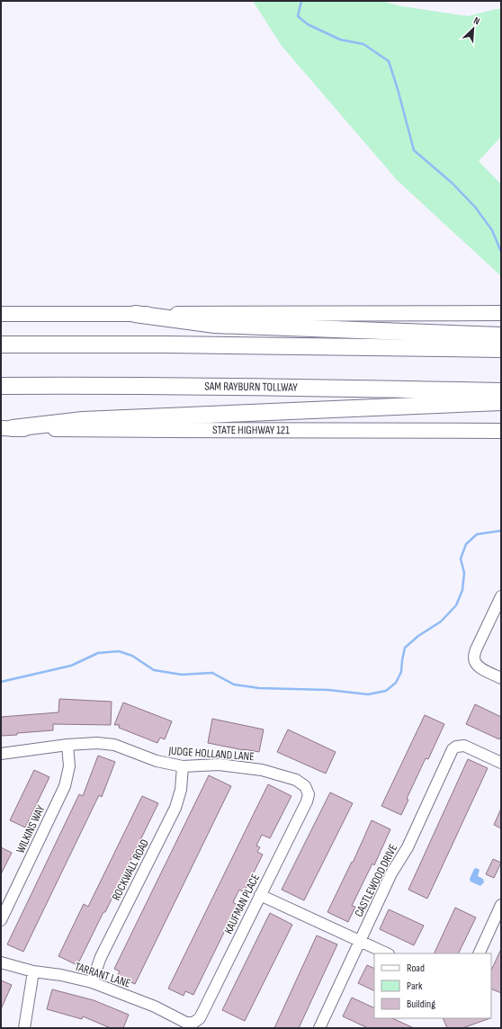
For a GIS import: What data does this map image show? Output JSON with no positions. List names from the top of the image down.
{
  "streets": {
    "highway": ["SAM RAYBURN TOLLWAY"],
    "main road": ["STATE HIGHWAY 121"],
    "street": [
      "JUDGE HOLLAND LANE",
      "WILKINS WAY",
      "ROCKWALL ROAD",
      "CASTLEWOOD DRIVE",
      "KAUFMAN PLACE",
      "TARRANT LANE"
    ]
  },
  "crossings": [
    ["JUDGE HOLLAND LANE", "WILKINS WAY"],
    ["JUDGE HOLLAND LANE", "ROCKWALL ROAD"],
    ["JUDGE HOLLAND LANE", "KAUFMAN PLACE"],
    ["ROCKWALL ROAD", "TARRANT LANE"],
    ["KAUFMAN PLACE", "TARRANT LANE"]
  ],
  "legend": ["Road", "Park", "Building"],
  "north": "top right"
}
